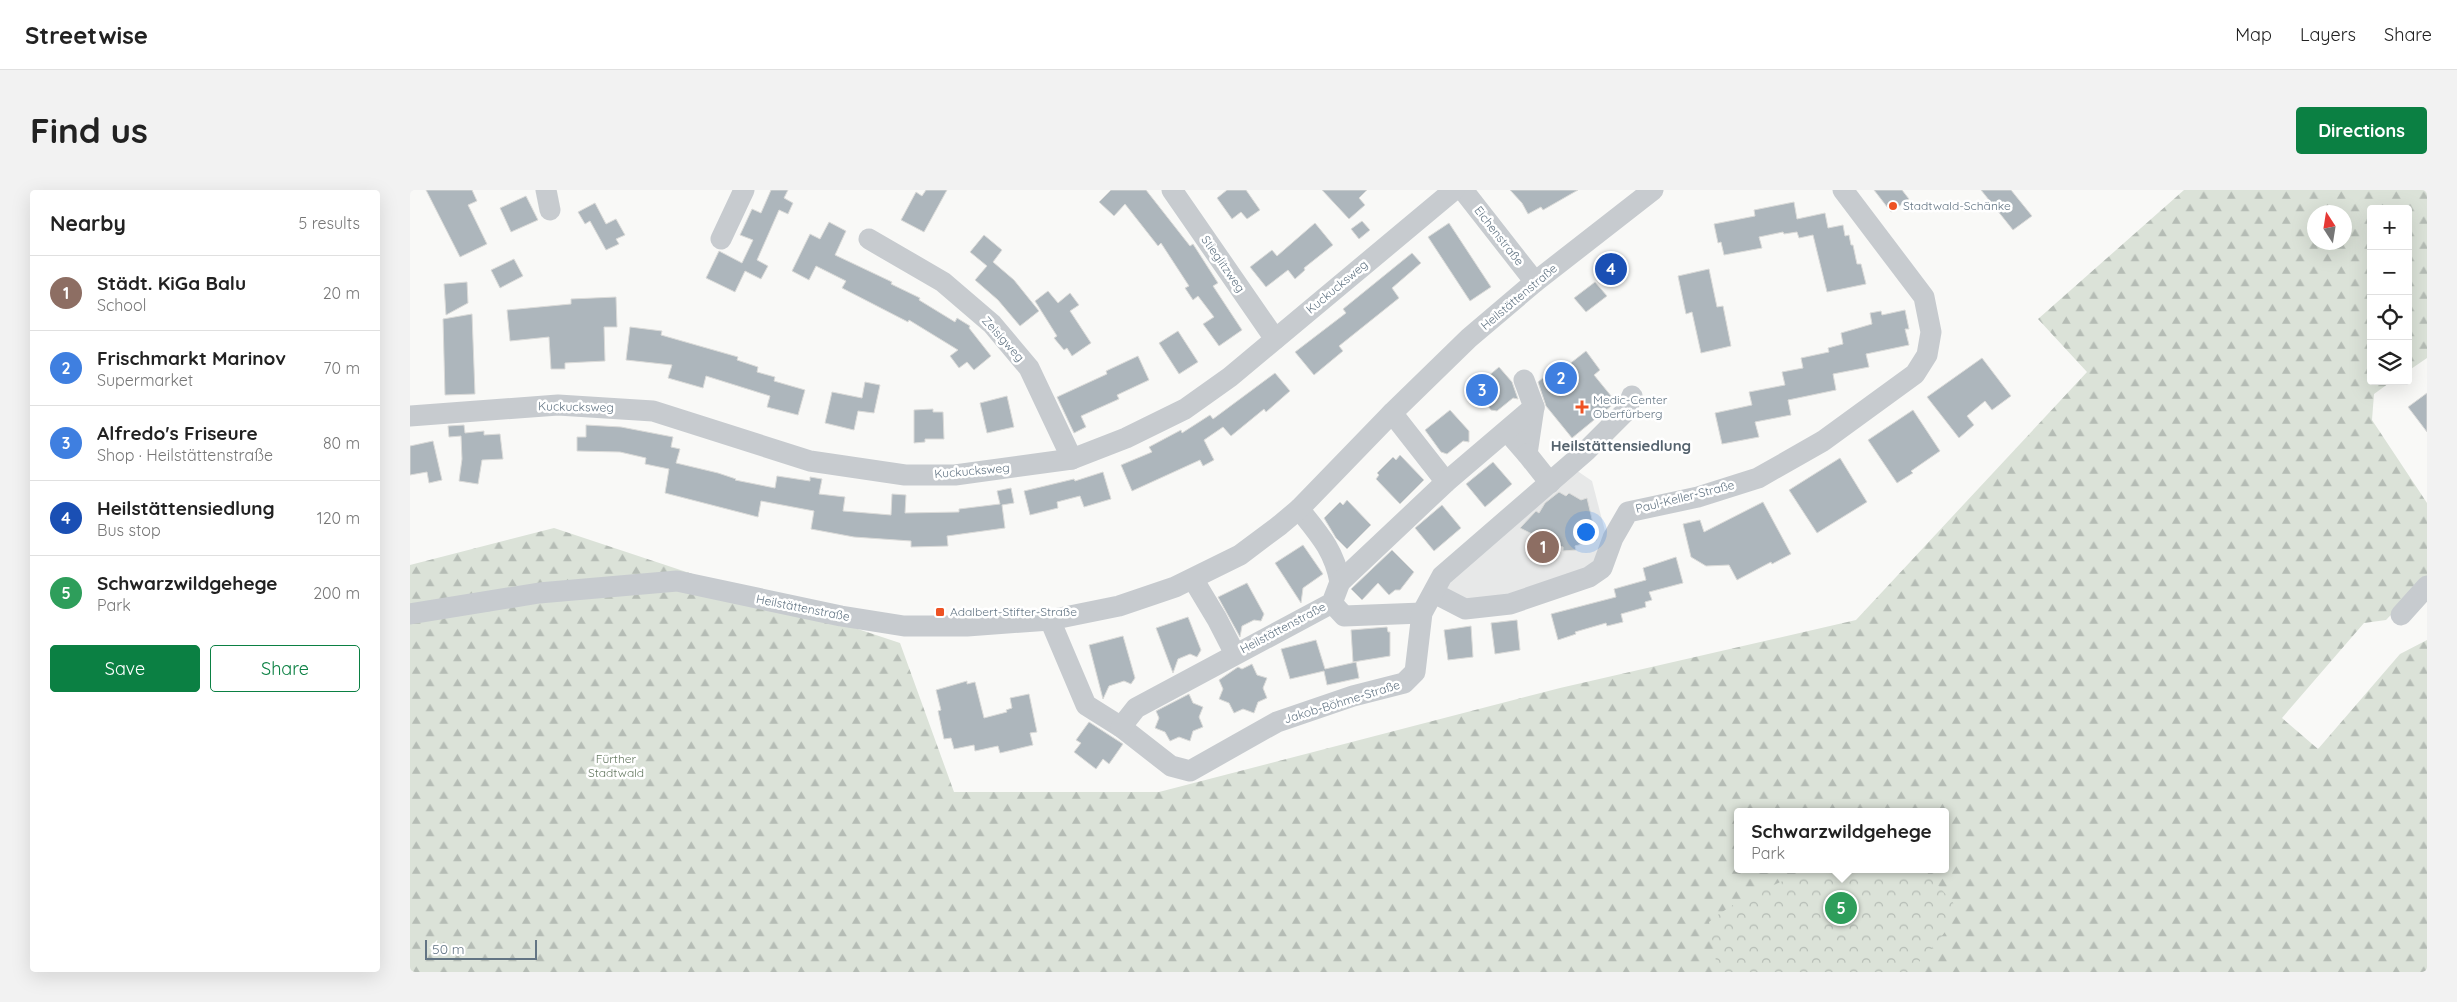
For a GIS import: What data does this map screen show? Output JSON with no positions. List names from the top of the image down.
{
  "streets": {
    "street": [
      "Eichenstraße",
      "Stieglitzweg",
      "Kuckucksweg",
      "Heilstättenstraße",
      "Zeisigweg",
      "Paul-Keller-Straße",
      "Jakob-Böhme-Straße"
    ]
  },
  "crossings": [
    ["Eichenstraße", "Heilstättenstraße"],
    ["Stieglitzweg", "Kuckucksweg"],
    ["Kuckucksweg", "Zeisigweg"],
    ["Heilstättenstraße", "Jakob-Böhme-Straße"],
    ["Paul-Keller-Straße", "Jakob-Böhme-Straße"]
  ],
  "districts": ["Heilstättensiedlung"],
  "parks": ["Fürther Stadtwald"],
  "places": {
    "other": ["Stadtwald-Schänke"],
    "health": ["Medic-Center Oberfürberg"],
    "transit": ["Adalbert-Stifter-Straße"]
  },
  "scale_bar": "50 m",
  "north": "top",
  "page": {
    "header": "Streetwise",
    "nav": ["Map", "Layers", "Share"],
    "buttons": [
      "Directions",
      ["Save", "Share"]
    ],
    "title": "Find us",
    "heading": ["Nearby", "5 results"],
    "map_buttons": ["+", "−"],
    "pins": [
      "4",
      "2",
      "3",
      "1",
      "5"
    ],
    "list": [
      {
        "mark": "1",
        "name": "Städt. KiGa Balu",
        "note": "School",
        "value": "20 m"
      },
      {
        "mark": "2",
        "name": "Frischmarkt Marinov",
        "note": "Supermarket",
        "value": "70 m"
      },
      {
        "mark": "3",
        "name": "Alfredo's Friseure",
        "note": "Shop · Heilstättenstraße",
        "value": "80 m"
      },
      {
        "mark": "4",
        "name": "Heilstättensiedlung",
        "note": "Bus stop",
        "value": "120 m"
      },
      {
        "mark": "5",
        "name": "Schwarzwildgehege",
        "note": "Park",
        "value": "200 m"
      }
    ],
    "popup": ["Schwarzwildgehege", "Park"],
    "scale": "50 m"
  }
}
